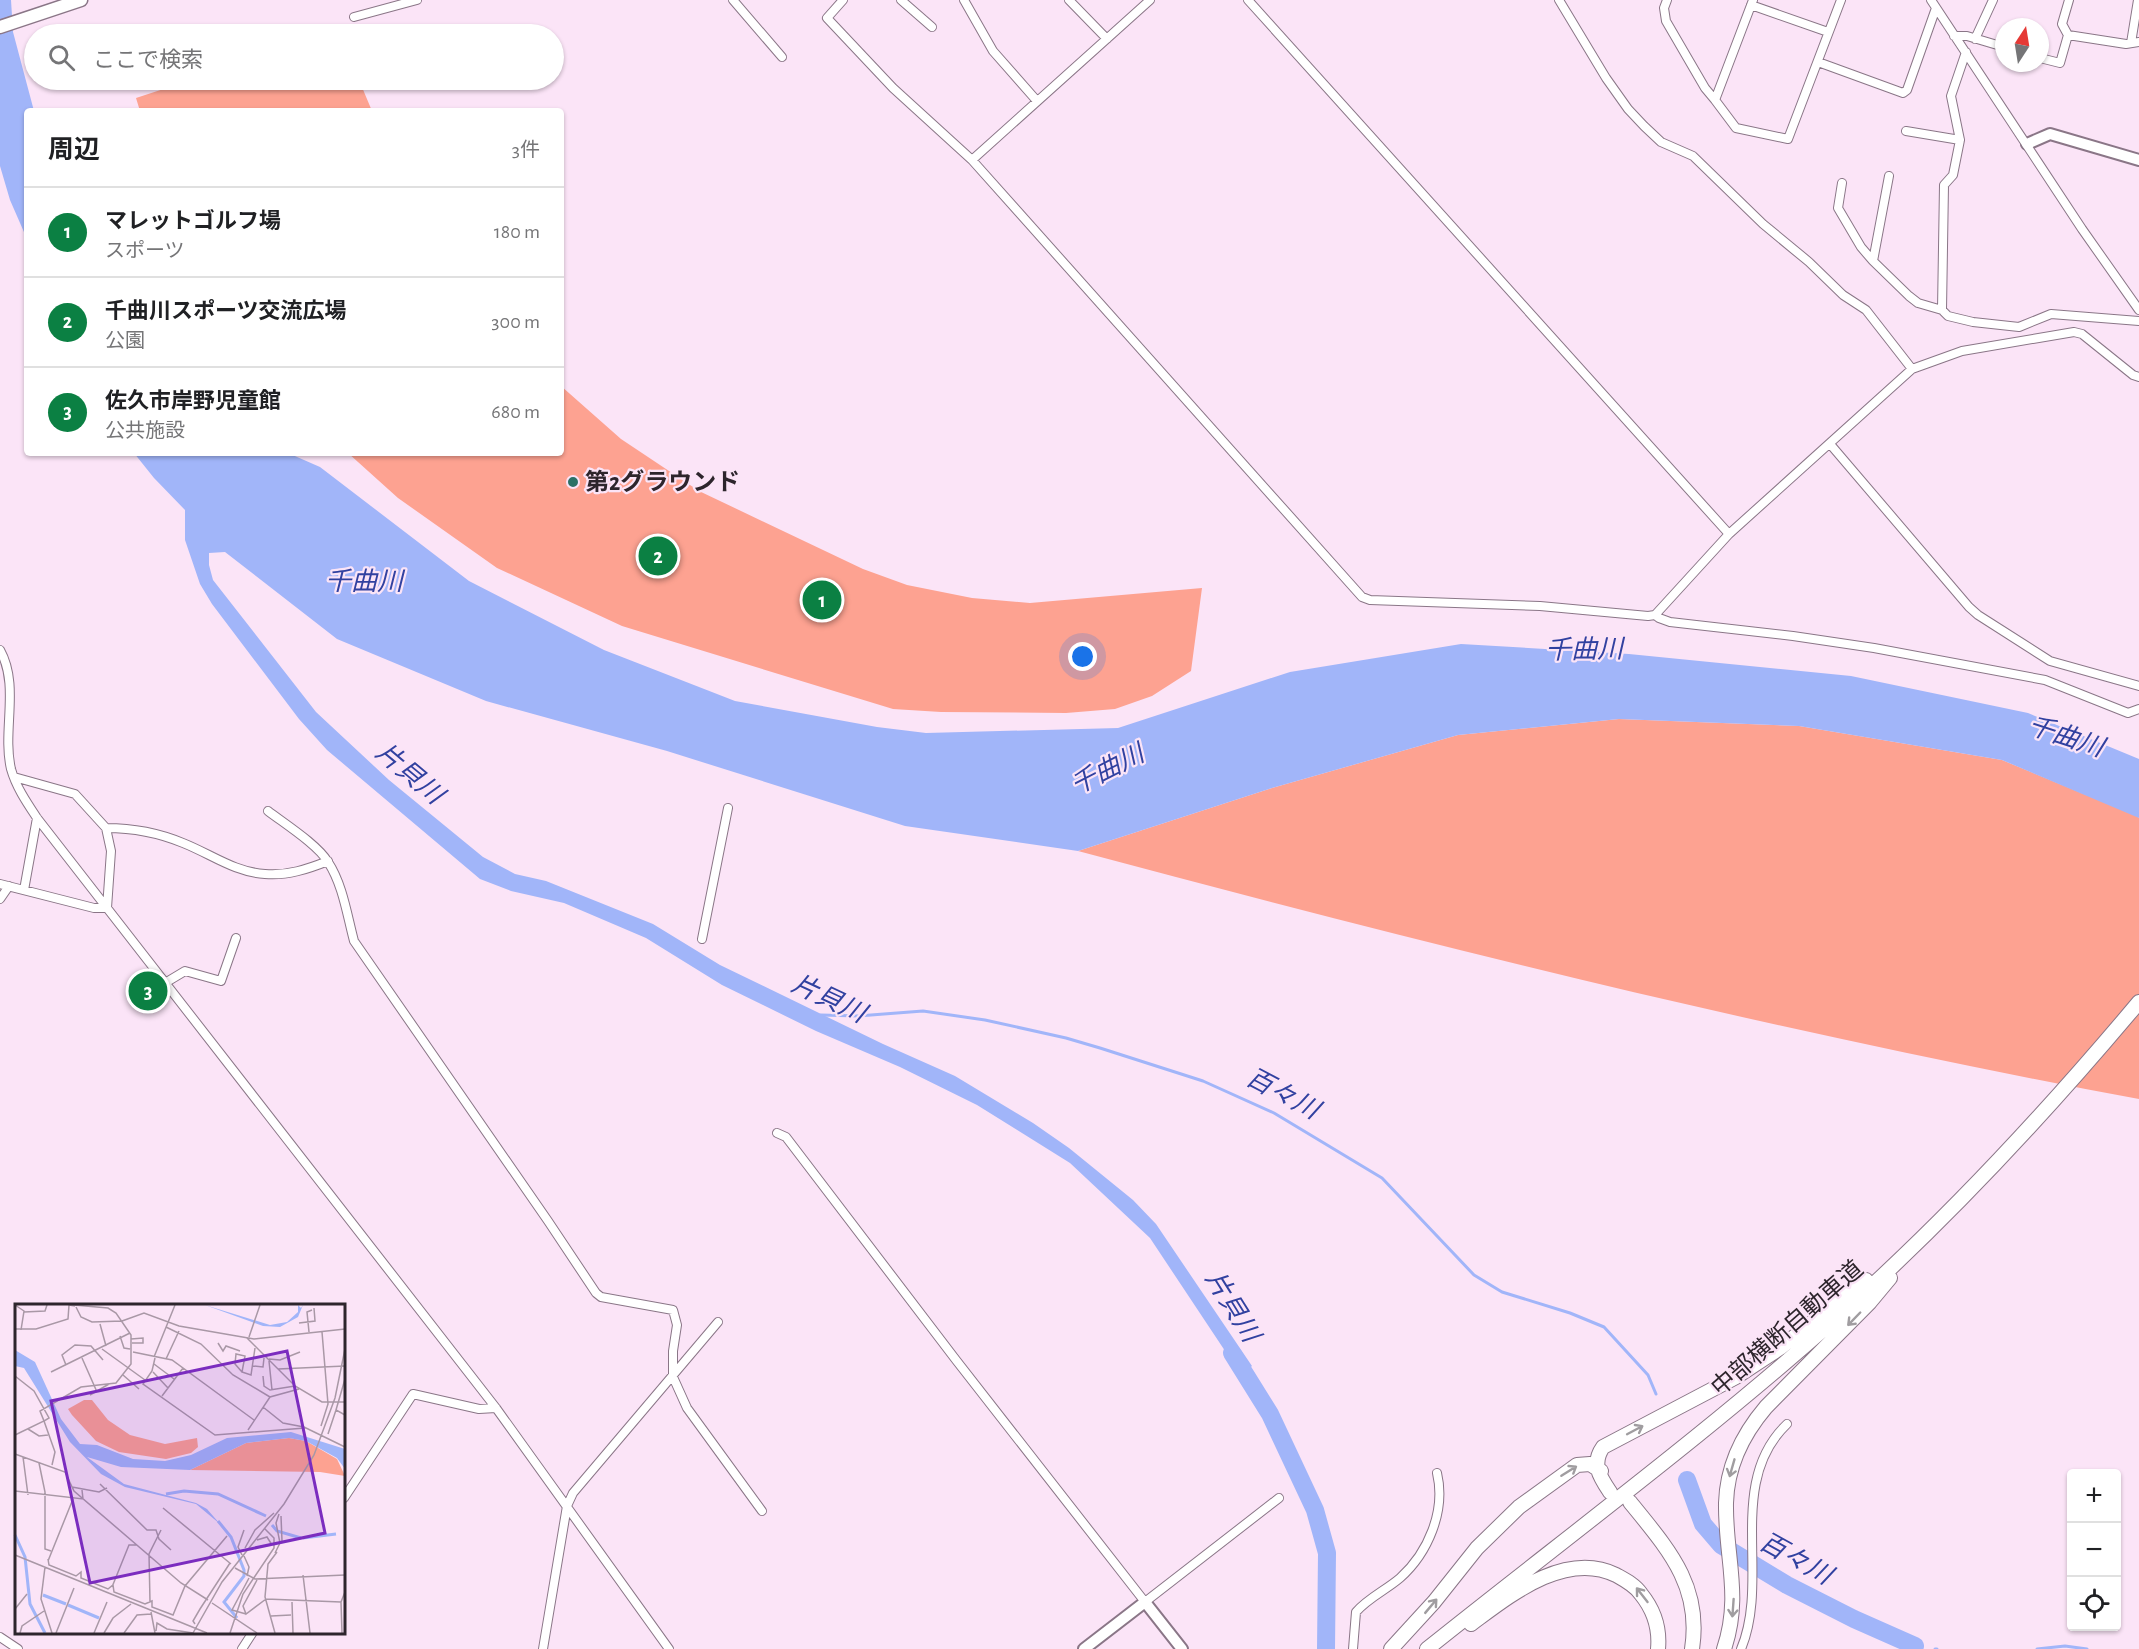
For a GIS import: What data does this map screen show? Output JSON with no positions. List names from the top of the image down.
{
  "streets": {
    "highway": ["中部横断自動車道"]
  },
  "water": ["千曲川", "片貝川", "百々川"],
  "places": ["第2グラウンド"],
  "north": "top",
  "page": {
    "search": "ここで検索",
    "heading": ["周辺", "3件"],
    "list": [
      {
        "mark": "1",
        "name": "マレットゴルフ場",
        "note": "スポーツ",
        "value": "180 m"
      },
      {
        "mark": "2",
        "name": "千曲川スポーツ交流広場",
        "note": "公園",
        "value": "300 m"
      },
      {
        "mark": "3",
        "name": "佐久市岸野児童館",
        "note": "公共施設",
        "value": "680 m"
      }
    ],
    "pins": ["2", "1", "3"],
    "map_buttons": ["+", "−"]
  }
}
